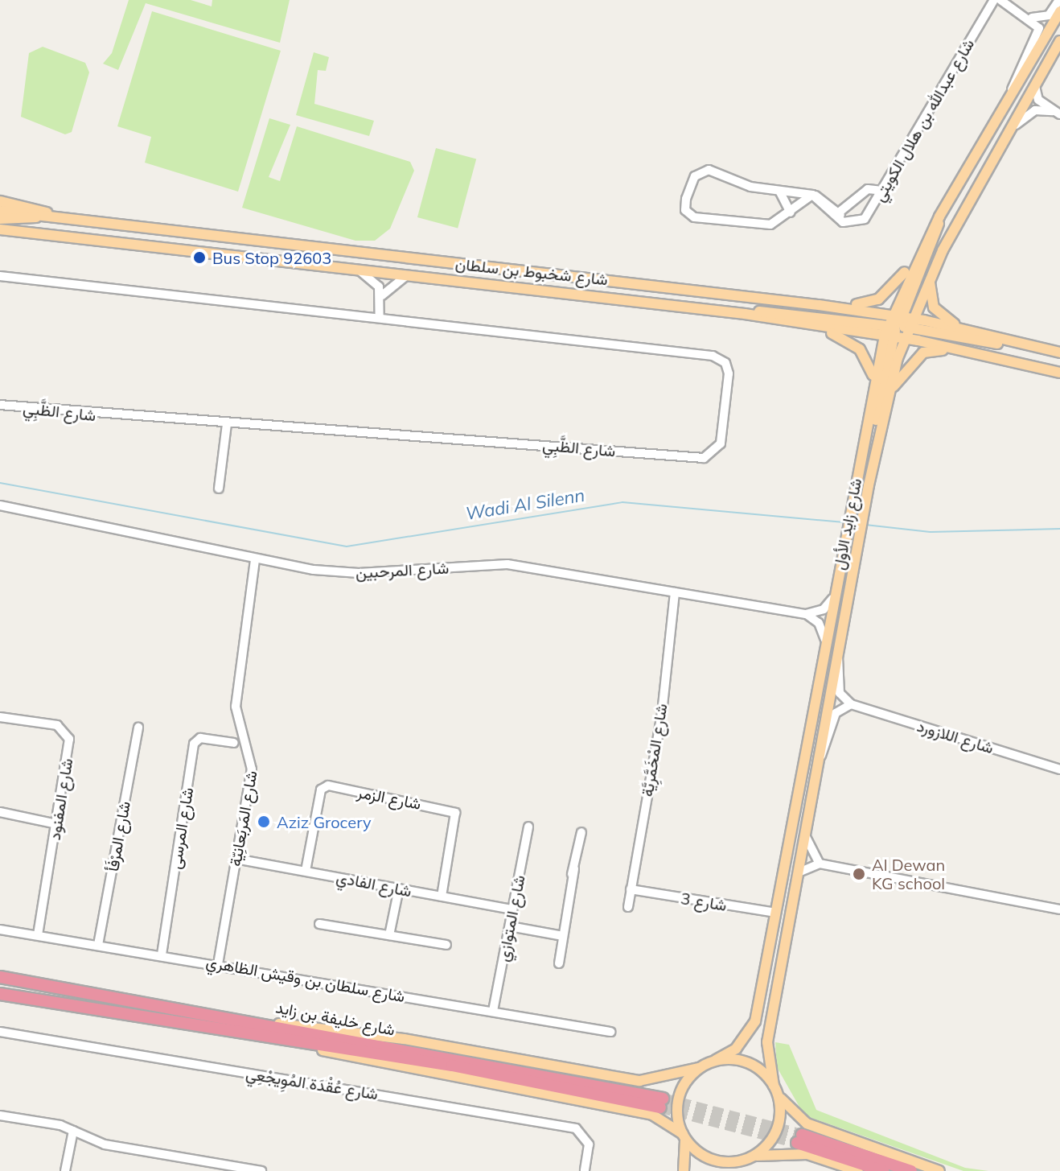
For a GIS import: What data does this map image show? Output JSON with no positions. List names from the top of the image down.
{
  "streets": {
    "highway": ["شارع خليفة بن زايد"],
    "main road": ["شارع شخبوط بن سلطان", "شارع زايد الأول"],
    "street": [
      "شارع عبدالله بن هلال الكويتي",
      "شارع الظَّبِي",
      "شارع المرحبين",
      "شارع اللازورد",
      "شارع المْخَمَّرِيَّة",
      "شارع الزمر",
      "شارع المفنود",
      "شارع المَربَعانِيّة",
      "شارع المرسى",
      "شارع المرْفَأ",
      "شارع الفادي",
      "شارع 3",
      "شارع المتوازي",
      "شارع سلطان بن وقيش الظاهري",
      "شارع عُقْدَة المُوِيجْعِي"
    ]
  },
  "crossings": [
    ["شارع شخبوط بن سلطان", "شارع زايد الأول"],
    ["شارع زايد الأول", "شارع 3"],
    ["شارع المرحبين", "شارع المْخَمَّرِيَّة"],
    ["شارع المرحبين", "شارع المَربَعانِيّة"],
    ["شارع المْخَمَّرِيَّة", "شارع 3"],
    ["شارع الزمر", "شارع الفادي"],
    ["شارع المفنود", "شارع سلطان بن وقيش الظاهري"],
    ["شارع المَربَعانِيّة", "شارع الفادي"],
    ["شارع المَربَعانِيّة", "شارع سلطان بن وقيش الظاهري"],
    ["شارع المرسى", "شارع سلطان بن وقيش الظاهري"],
    ["شارع المرْفَأ", "شارع سلطان بن وقيش الظاهري"],
    ["شارع الفادي", "شارع المتوازي"],
    ["شارع المتوازي", "شارع سلطان بن وقيش الظاهري"]
  ],
  "water": ["Wadi Al Silenn"],
  "places": ["Bus Stop 92603", "Aziz Grocery", "Al Dewan KG school"]
}
